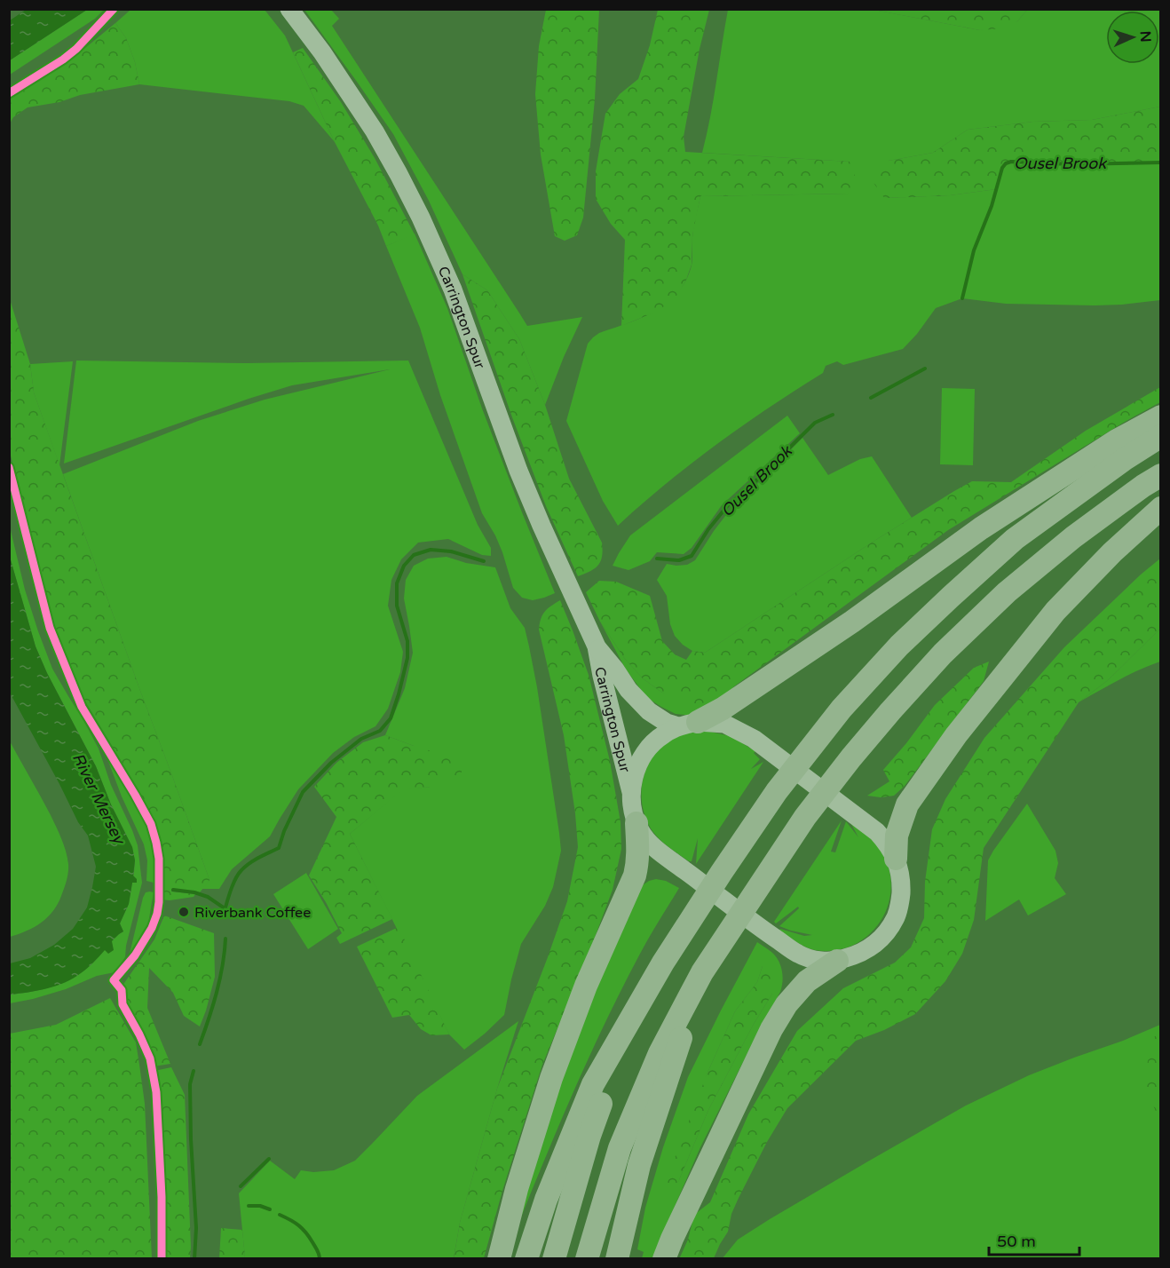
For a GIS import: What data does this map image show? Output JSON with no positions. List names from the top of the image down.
{
  "streets": {
    "main road": ["Carrington Spur"]
  },
  "water": ["Ousel Brook", "River Mersey"],
  "places": ["Riverbank Coffee"],
  "scale_bar": "50 m",
  "north": "right"
}
